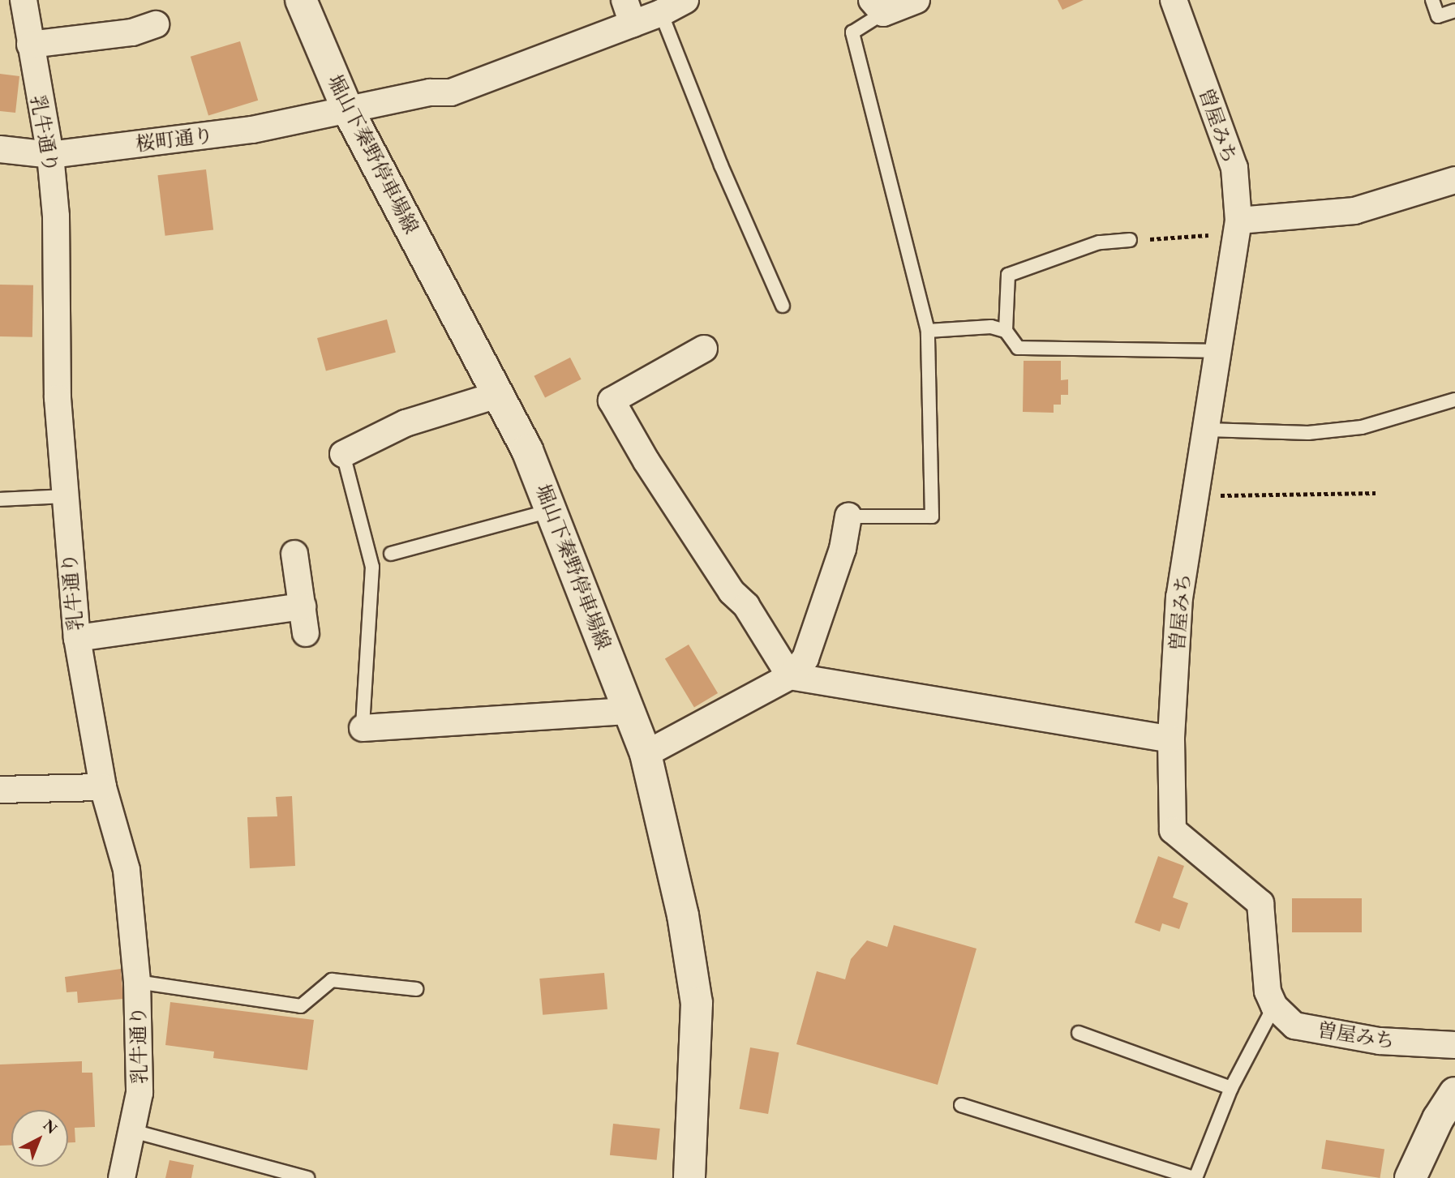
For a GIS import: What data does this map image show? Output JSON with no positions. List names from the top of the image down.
{
  "streets": {
    "main road": ["堀山下秦野停車場線"],
    "street": ["曽屋みち", "乳牛通り", "桜町通り"]
  },
  "crossings": [
    ["乳牛通り", "桜町通り"],
    ["桜町通り", "堀山下秦野停車場線"]
  ],
  "north": "top right"
}
